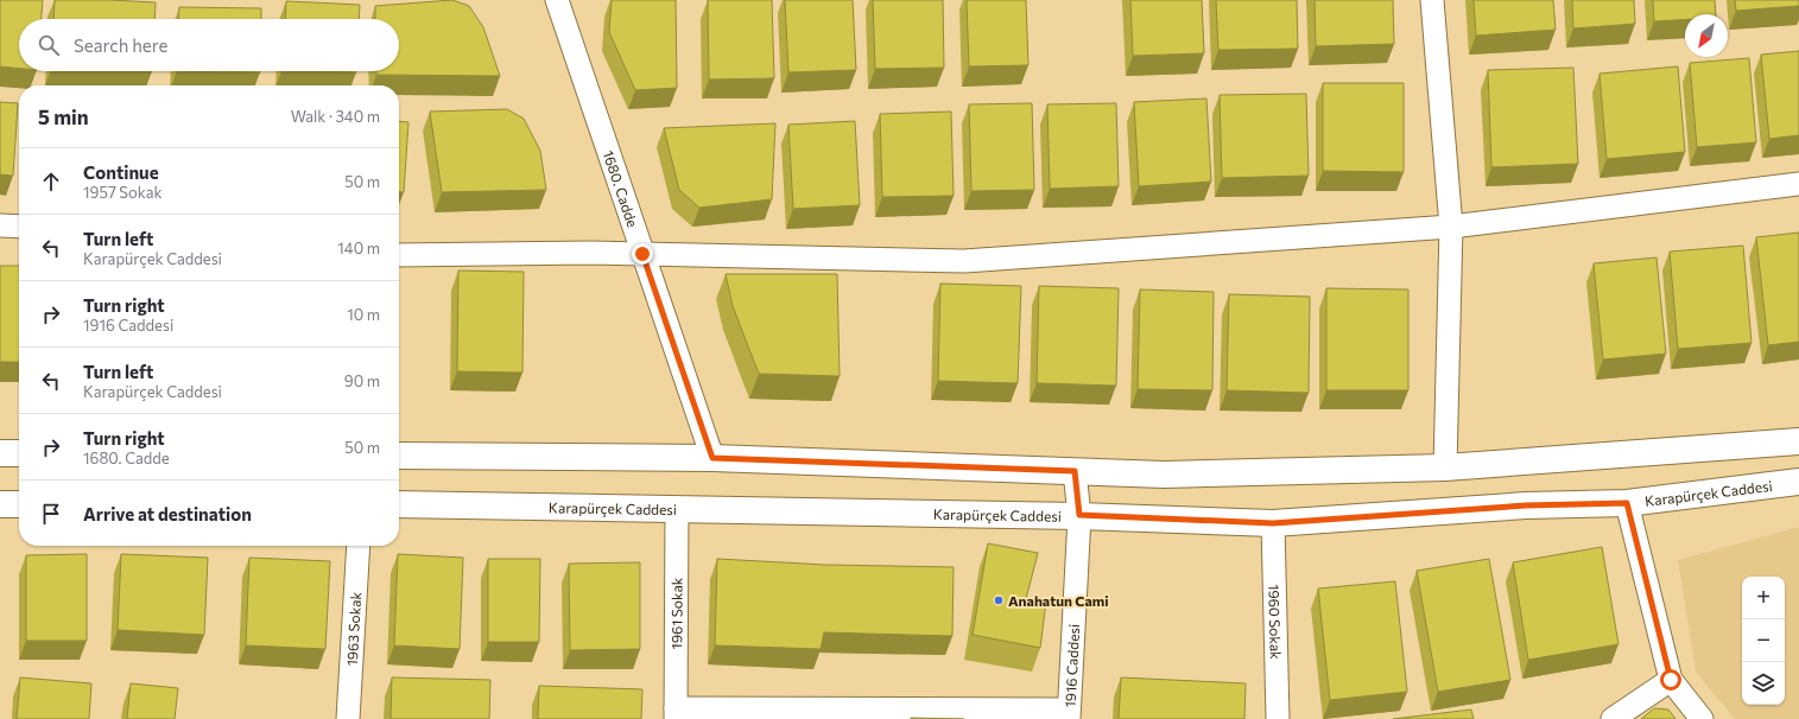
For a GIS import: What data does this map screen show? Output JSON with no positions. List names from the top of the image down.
{
  "streets": {
    "main road": ["Karapürçek Caddesi"],
    "street": [
      "1680. Cadde",
      "1961 Sokak",
      "1960 Sokak",
      "1963 Sokak",
      "1916 Caddesi"
    ]
  },
  "crossings": [
    ["Karapürçek Caddesi", "1961 Sokak"],
    ["Karapürçek Caddesi", "1960 Sokak"],
    ["Karapürçek Caddesi", "1916 Caddesi"]
  ],
  "places": ["Anahatun Cami"],
  "north": "bottom left",
  "page": {
    "search": "Search here",
    "heading": ["5 min", "Walk · 340 m"],
    "list": [
      ["Continue", "1957 Sokak", "50 m"],
      ["Turn left", "Karapürçek Caddesi", "140 m"],
      ["Turn right", "1916 Caddesi", "10 m"],
      ["Turn left", "Karapürçek Caddesi", "90 m"],
      ["Turn right", "1680. Cadde", "50 m"],
      "Arrive at destination"
    ],
    "map_buttons": ["+", "−"]
  }
}
